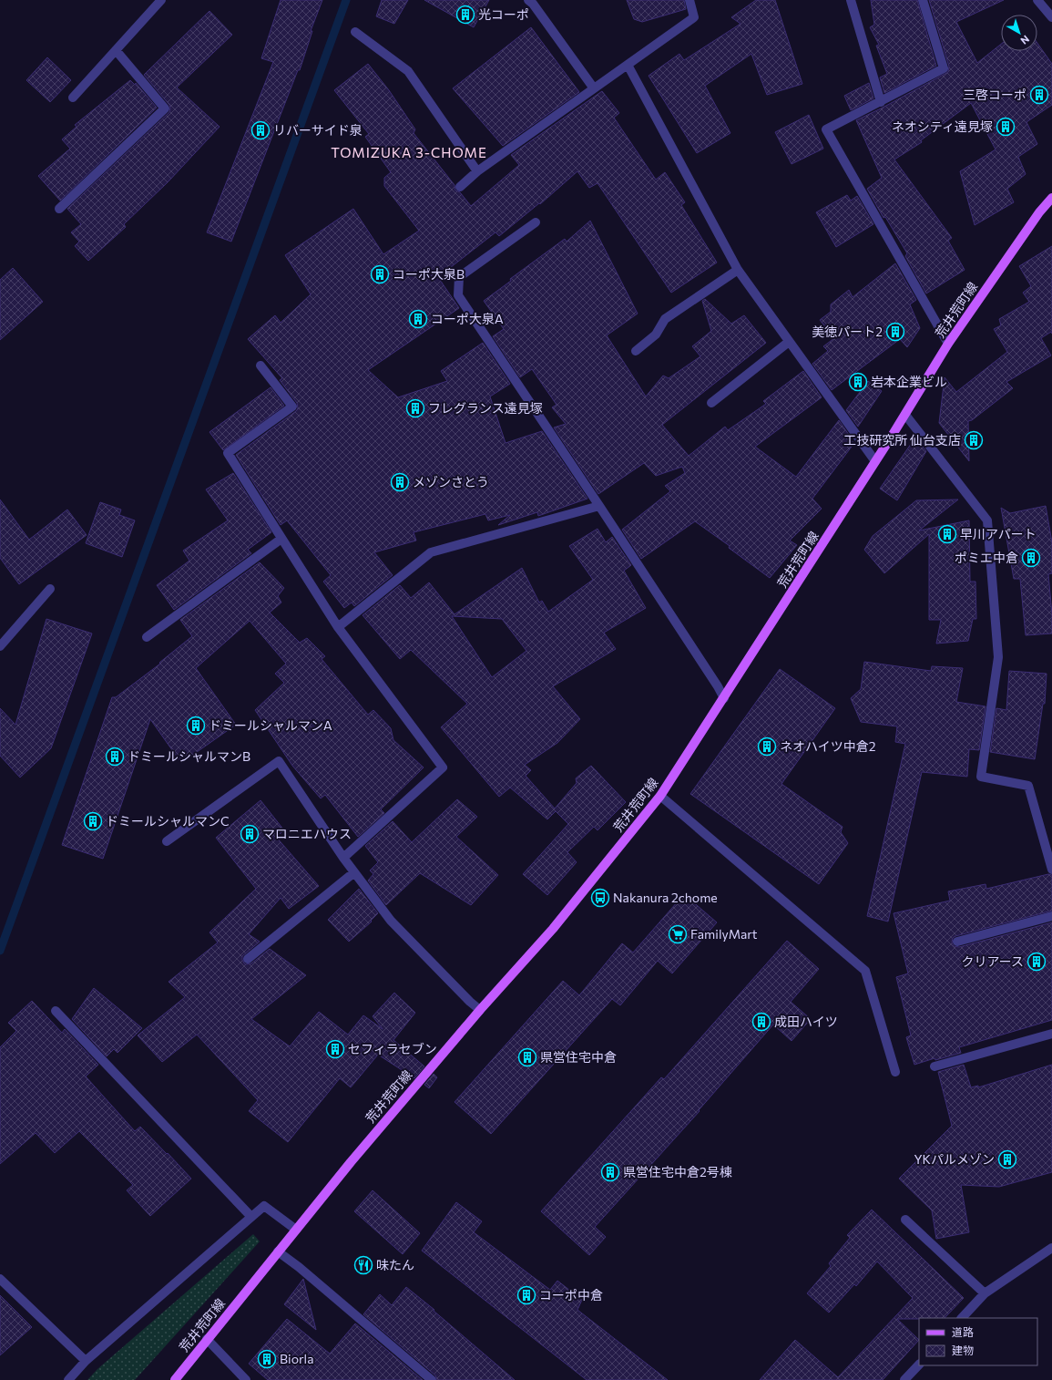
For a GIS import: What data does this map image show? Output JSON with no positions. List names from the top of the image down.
{
  "streets": {
    "main road": ["荒井荒町線"]
  },
  "districts": ["TOMIZUKA 3-CHOME"],
  "places": {
    "building": [
      "光コーポ",
      "三啓コーポ",
      "ネオシティ遠見塚",
      "リバーサイド泉",
      "コーポ大泉B",
      "コーポ大泉A",
      "美徳パート2",
      "岩本企業ビル",
      "フレグランス遠見塚",
      "工技研究所 仙台支店",
      "メゾンさとう",
      "早川アパート",
      "ポミエ中倉",
      "ドミールシャルマンA",
      "ネオハイツ中倉2",
      "ドミールシャルマンB",
      "ドミールシャルマンC",
      "マロニエハウス",
      "クリアース",
      "成田ハイツ",
      "セフィラセブン",
      "県営住宅中倉",
      "YKパルメゾン",
      "県営住宅中倉2号棟",
      "コーポ中倉",
      "Biorla"
    ],
    "bus stop": ["Nakanura 2chome"],
    "supermarket": ["FamilyMart"],
    "restaurant": ["味たん"]
  },
  "legend": ["道路", "建物"],
  "north": "bottom right"
}
